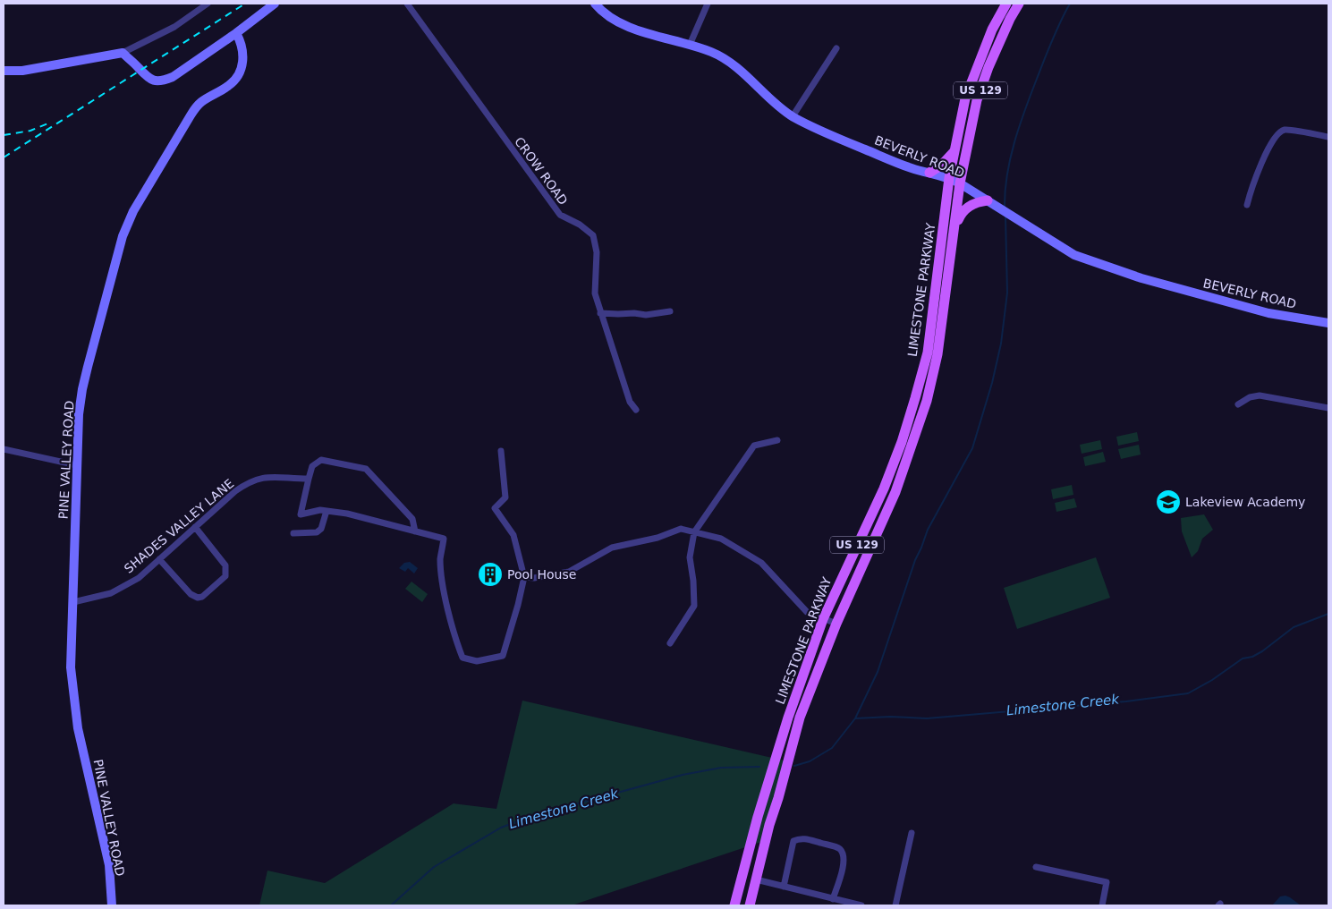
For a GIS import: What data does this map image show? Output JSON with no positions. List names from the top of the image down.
{
  "streets": {
    "main road": ["US 129", "LIMESTONE PARKWAY"],
    "street": [
      "BEVERLY ROAD",
      "CROW ROAD",
      "PINE VALLEY ROAD",
      "SHADES VALLEY LANE"
    ]
  },
  "crossings": [
    ["BEVERLY ROAD", "LIMESTONE PARKWAY"],
    ["PINE VALLEY ROAD", "SHADES VALLEY LANE"]
  ],
  "water": ["Limestone Creek"],
  "places": {
    "school or university": ["Lakeview Academy"],
    "building": ["Pool House"]
  }
}
